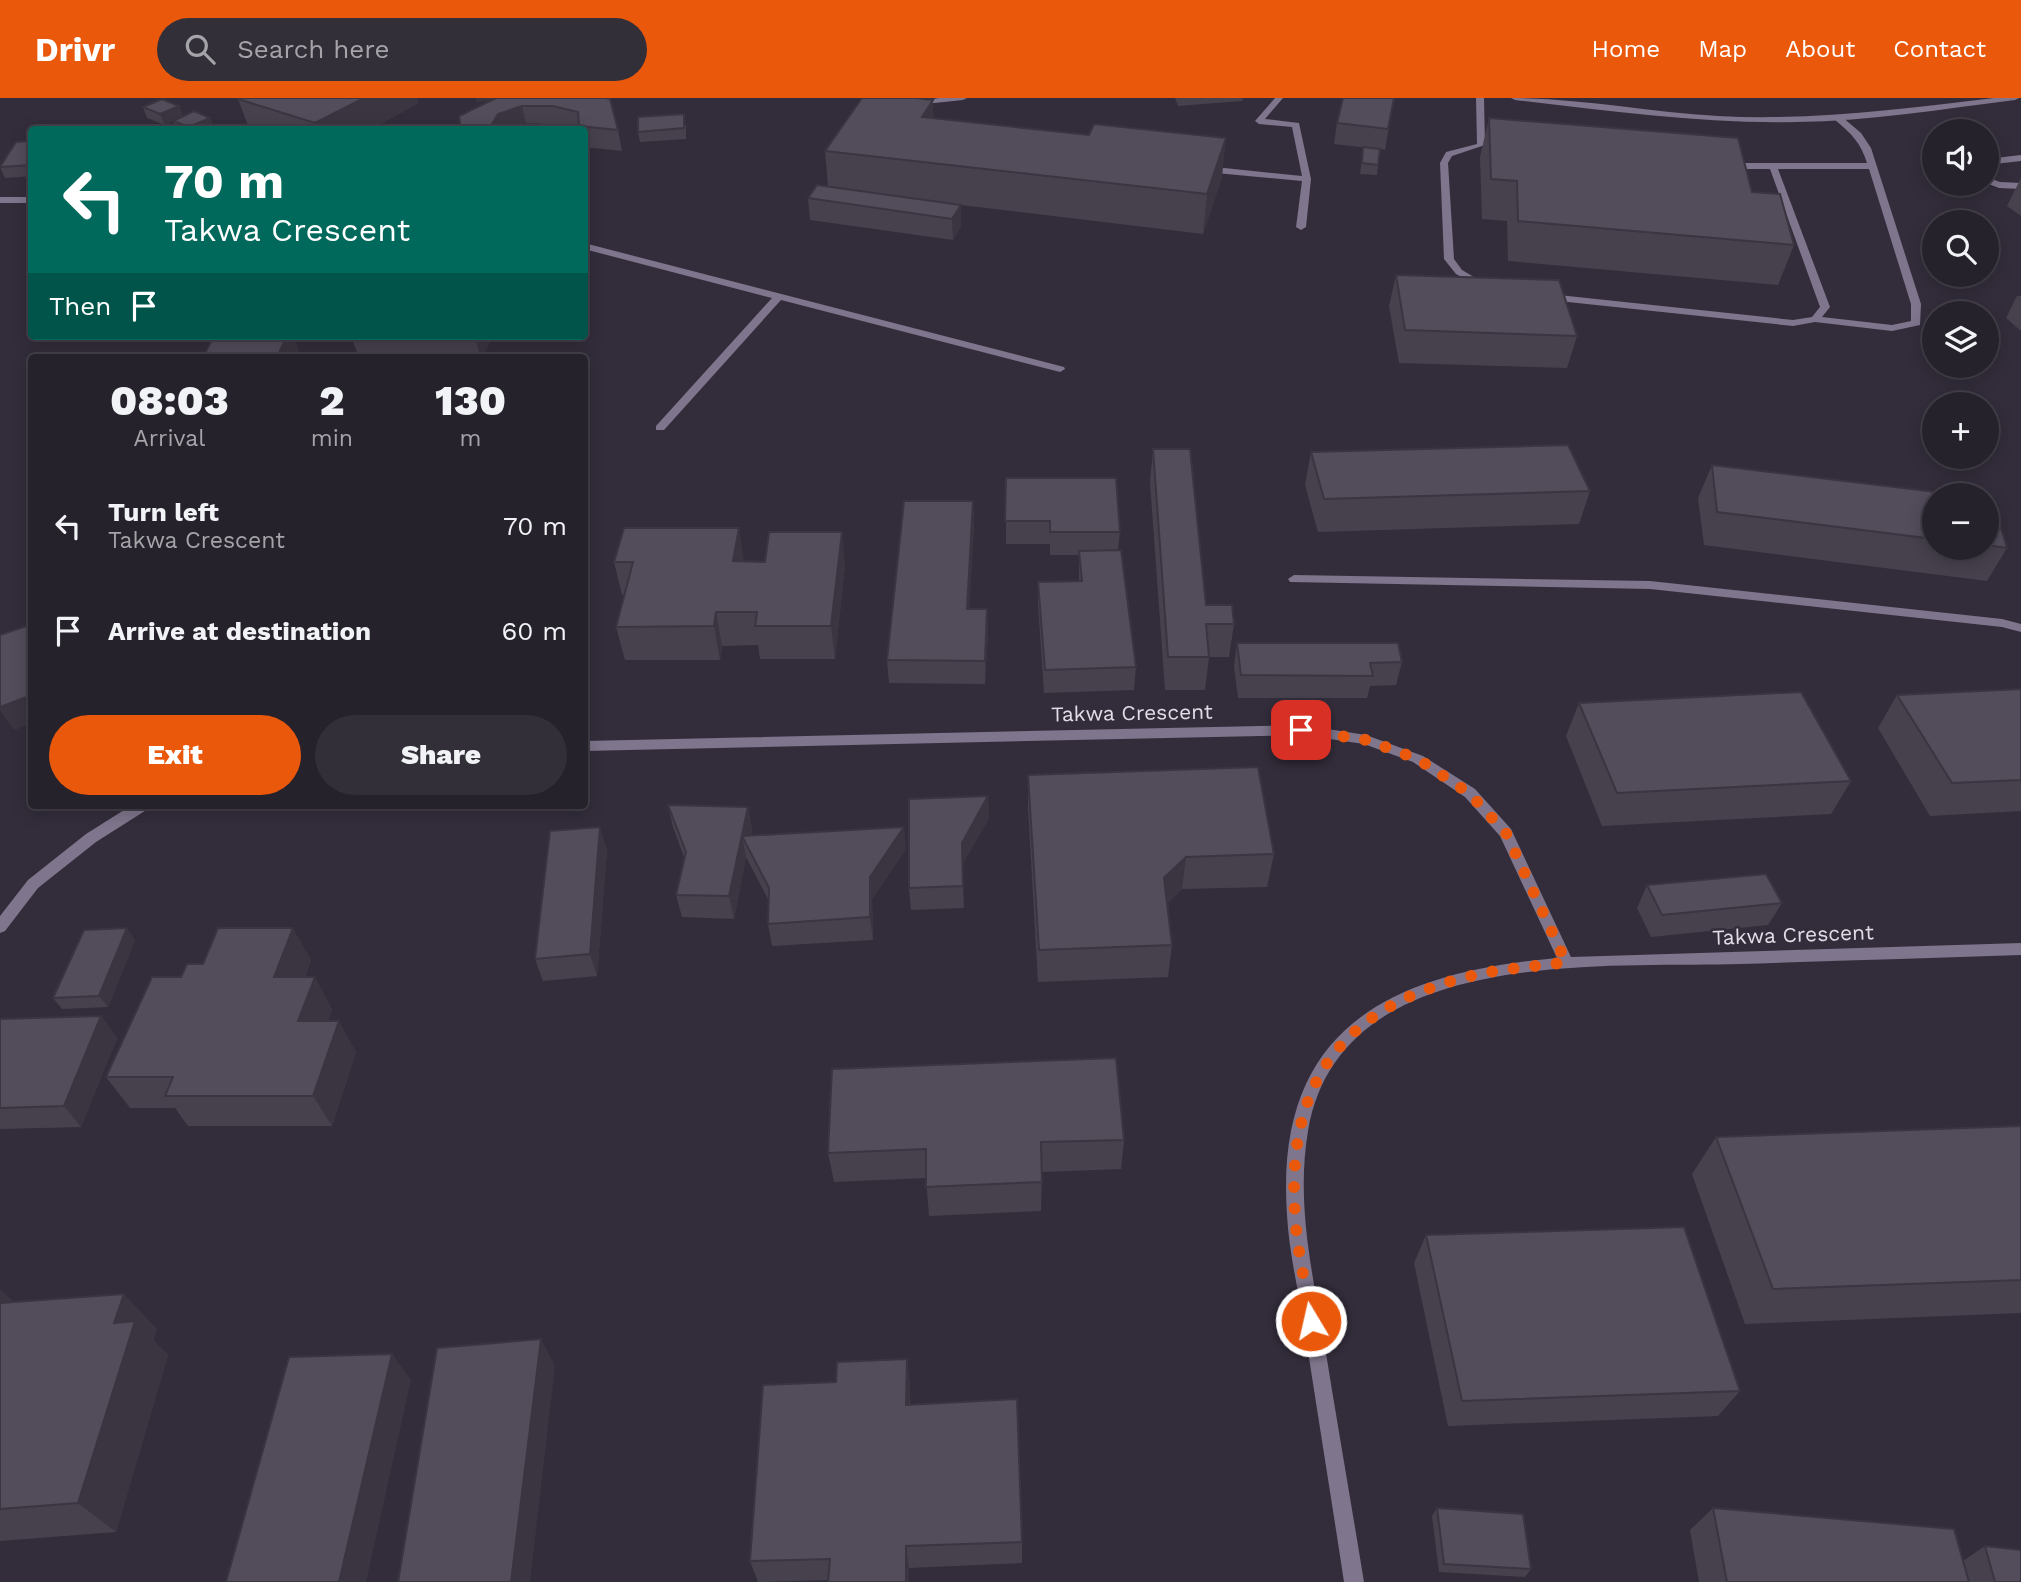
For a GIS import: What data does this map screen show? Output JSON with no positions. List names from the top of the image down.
{
  "streets": {
    "street": ["Takwa Crescent"]
  },
  "page": {
    "header": "Drivr",
    "search": "Search here",
    "nav": [
      "Home",
      "Map",
      "About",
      "Contact"
    ],
    "map_buttons": ["+", "−"],
    "turn": ["70 m", "Takwa Crescent"],
    "then": "Then",
    "eta": [
      "08:03",
      "Arrival",
      "2",
      "min",
      "130",
      "m"
    ],
    "list": [
      {
        "name": "Turn left",
        "note": "Takwa Crescent",
        "value": "70 m"
      },
      {
        "name": "Arrive at destination",
        "value": "60 m"
      }
    ],
    "buttons": ["Exit", "Share"]
  }
}
